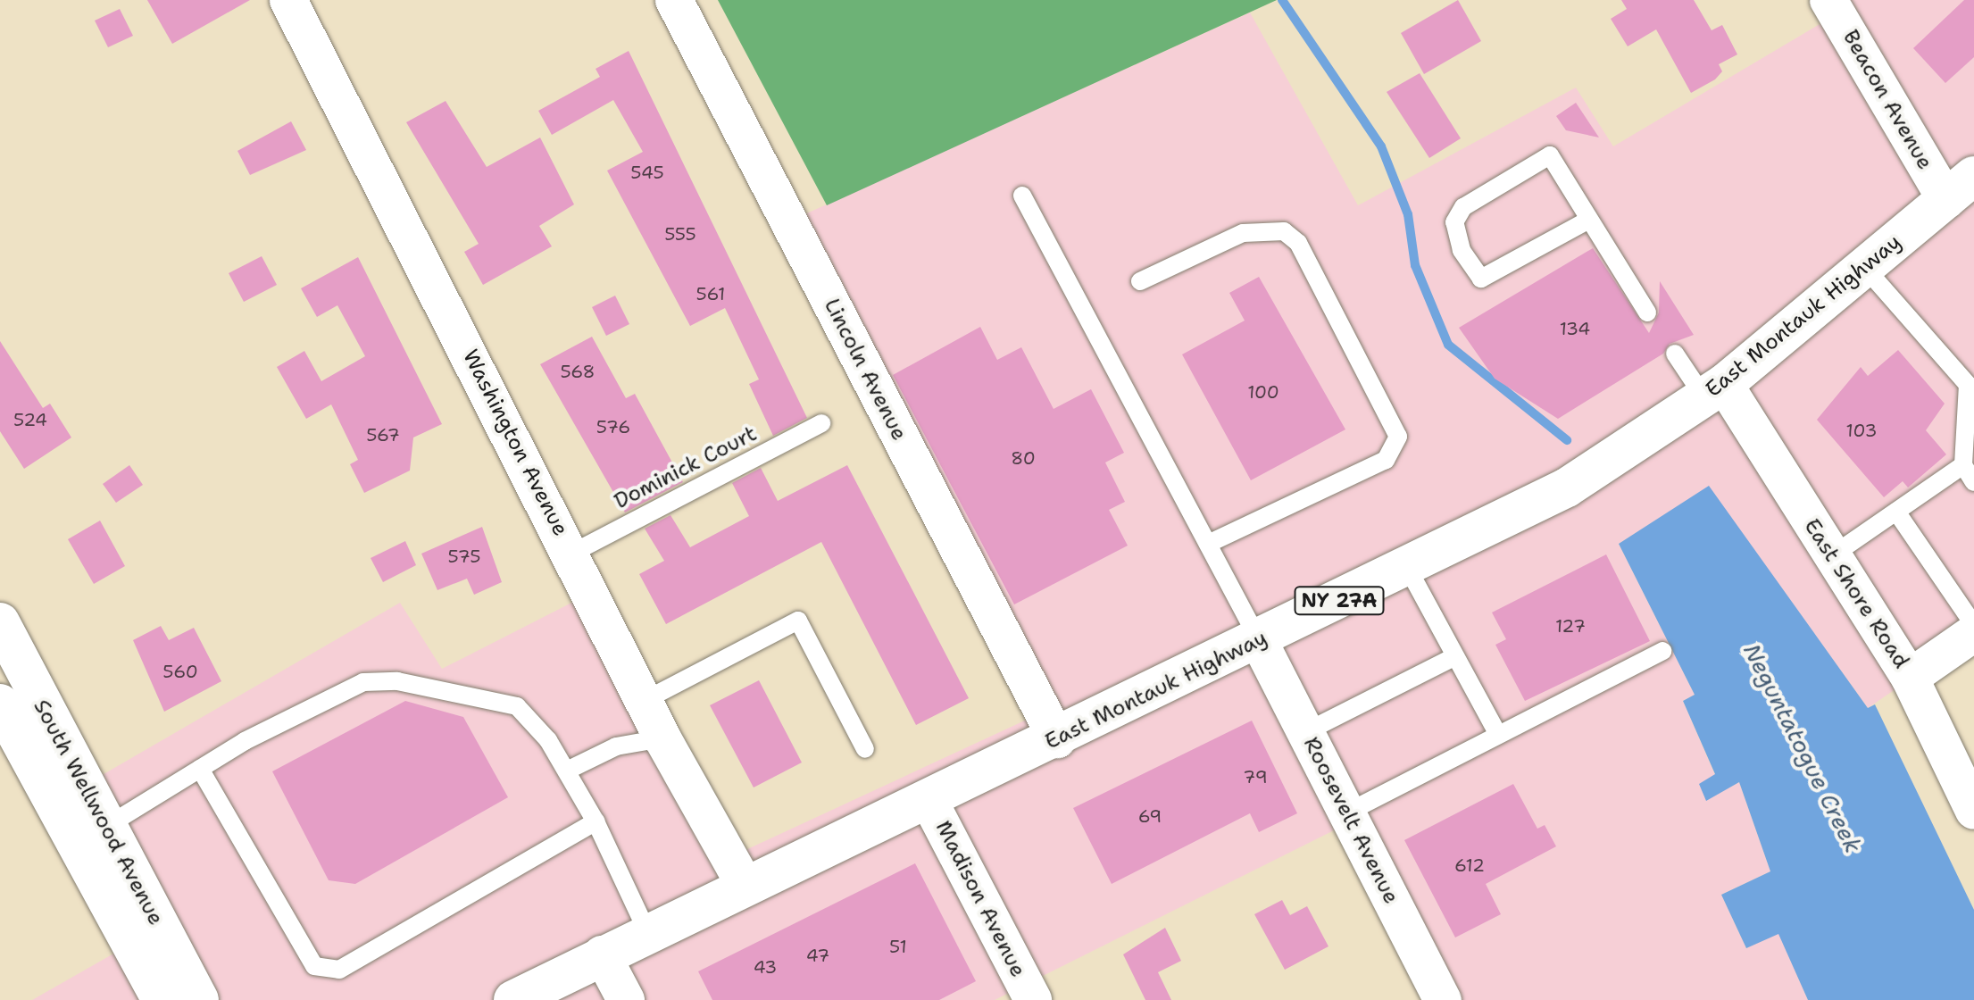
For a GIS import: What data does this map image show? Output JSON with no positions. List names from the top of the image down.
{
  "streets": {
    "main road": ["East Montauk Highway", "NY 27A", "South Wellwood Avenue"],
    "street": [
      "Beacon Avenue",
      "Lincoln Avenue",
      "Washington Avenue",
      "East Shore Road",
      "Roosevelt Avenue",
      "Madison Avenue"
    ],
    "lane": ["Dominick Court"]
  },
  "crossings": [
    ["Beacon Avenue", "East Montauk Highway"],
    ["East Montauk Highway", "Lincoln Avenue"],
    ["East Montauk Highway", "Washington Avenue"],
    ["East Montauk Highway", "East Shore Road"],
    ["East Montauk Highway", "Roosevelt Avenue"],
    ["East Montauk Highway", "Madison Avenue"],
    ["Washington Avenue", "Dominick Court"]
  ],
  "water": ["Neguntatogue Creek"],
  "house_numbers": [
    "545",
    "555",
    "561",
    "134",
    "568",
    "100",
    "524",
    "576",
    "103",
    "567",
    "80",
    "575",
    "127",
    "560",
    "79",
    "69",
    "612",
    "51",
    "47",
    "43"
  ]
}
